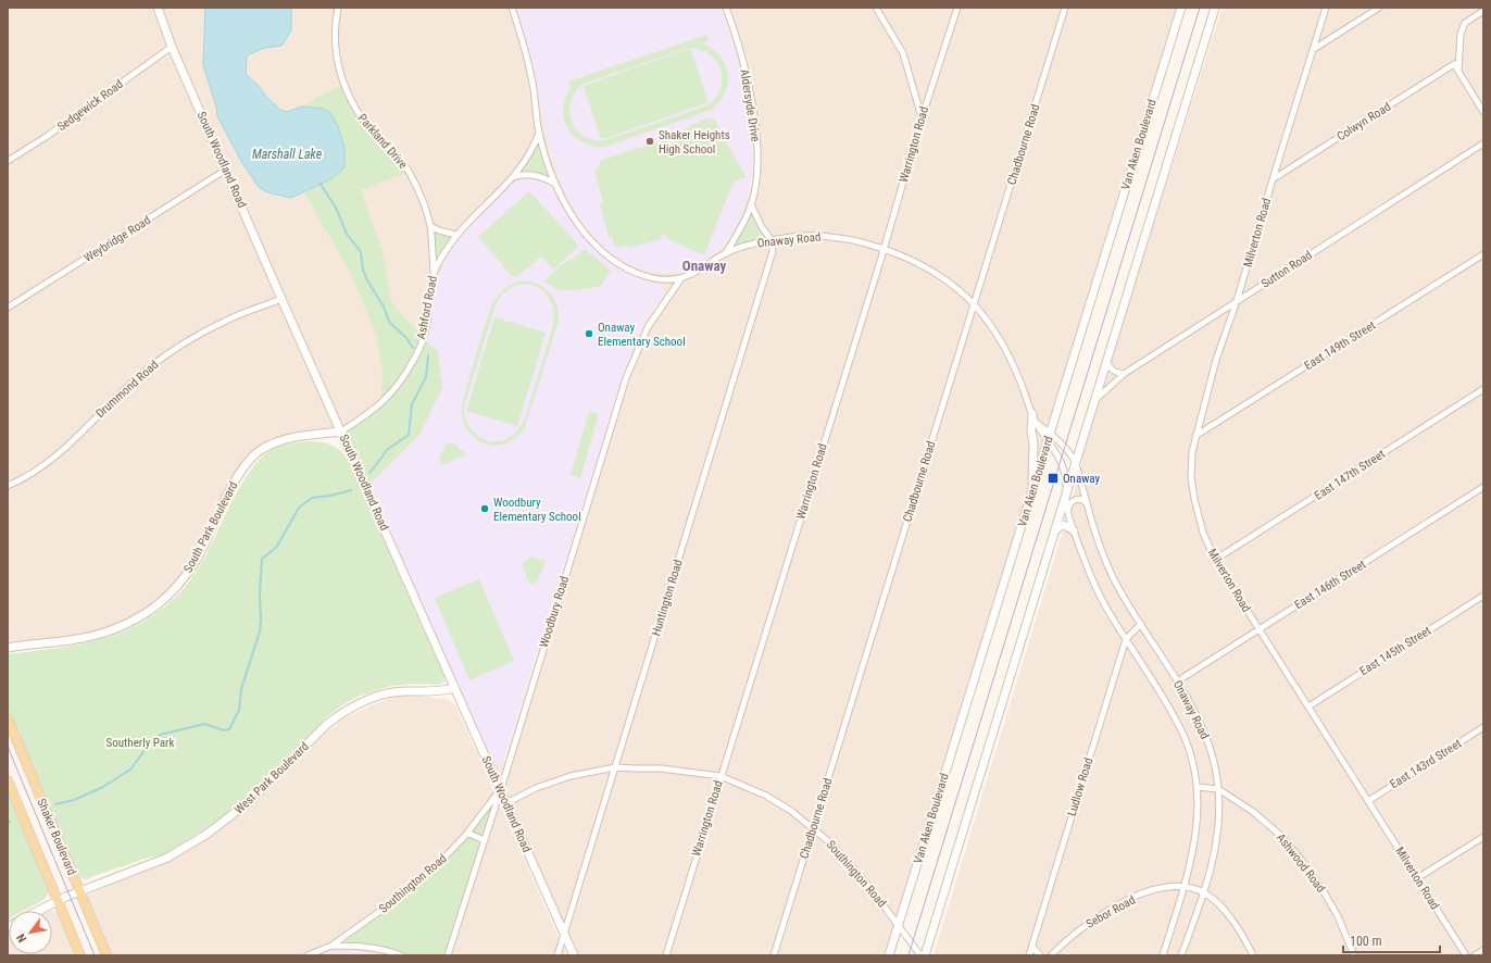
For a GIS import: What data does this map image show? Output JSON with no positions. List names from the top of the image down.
{
  "streets": {
    "main road": [
      "Van Aken Boulevard",
      "South Woodland Road",
      "South Park Boulevard",
      "West Park Boulevard",
      "Shaker Boulevard"
    ],
    "street": [
      "Sedgewick Road",
      "Aldersyde Drive",
      "Colwyn Road",
      "Parkland Drive",
      "Warrington Road",
      "Chadbourne Road",
      "Milverton Road",
      "Weybridge Road",
      "Onaway Road",
      "Sutton Road",
      "Ashford Road",
      "East 149th Street",
      "Drummond Road",
      "East 147th Street",
      "East 146th Street",
      "Huntington Road",
      "Woodbury Road",
      "East 145th Street",
      "East 143rd Street",
      "Ludlow Road",
      "Ashwood Road",
      "Southington Road",
      "Sebor Road"
    ]
  },
  "crossings": [
    ["Sedgewick Road", "South Woodland Road"],
    ["Aldersyde Drive", "Onaway Road"],
    ["Colwyn Road", "Milverton Road"],
    ["Parkland Drive", "Ashford Road"],
    ["Warrington Road", "Onaway Road"],
    ["Warrington Road", "Southington Road"],
    ["Chadbourne Road", "Onaway Road"],
    ["Chadbourne Road", "Southington Road"],
    ["Van Aken Boulevard", "Onaway Road"],
    ["Van Aken Boulevard", "Southington Road"],
    ["South Woodland Road", "Weybridge Road"],
    ["South Woodland Road", "Ashford Road"],
    ["South Woodland Road", "Drummond Road"],
    ["South Woodland Road", "South Park Boulevard"],
    ["South Woodland Road", "Huntington Road"],
    ["South Woodland Road", "Woodbury Road"],
    ["South Woodland Road", "West Park Boulevard"],
    ["South Woodland Road", "Southington Road"],
    ["Milverton Road", "Sutton Road"],
    ["Milverton Road", "East 149th Street"],
    ["Milverton Road", "East 147th Street"],
    ["Milverton Road", "East 146th Street"],
    ["Milverton Road", "East 145th Street"],
    ["Milverton Road", "East 143rd Street"],
    ["Onaway Road", "Ashford Road"],
    ["Onaway Road", "East 146th Street"],
    ["Onaway Road", "Huntington Road"],
    ["Onaway Road", "Woodbury Road"],
    ["Onaway Road", "Ludlow Road"],
    ["Onaway Road", "Ashwood Road"],
    ["Onaway Road", "Sebor Road"],
    ["Ashford Road", "South Park Boulevard"],
    ["Huntington Road", "Southington Road"],
    ["Woodbury Road", "Southington Road"],
    ["West Park Boulevard", "Shaker Boulevard"]
  ],
  "districts": ["Onaway"],
  "water": ["Marshall Lake"],
  "parks": ["Southerly Park"],
  "places": {
    "other": ["Shaker Heights High School", "Onaway Elementary School", "Woodbury Elementary School"],
    "transit": ["Onaway"]
  },
  "scale_bar": "100 m",
  "north": "bottom left"
}
